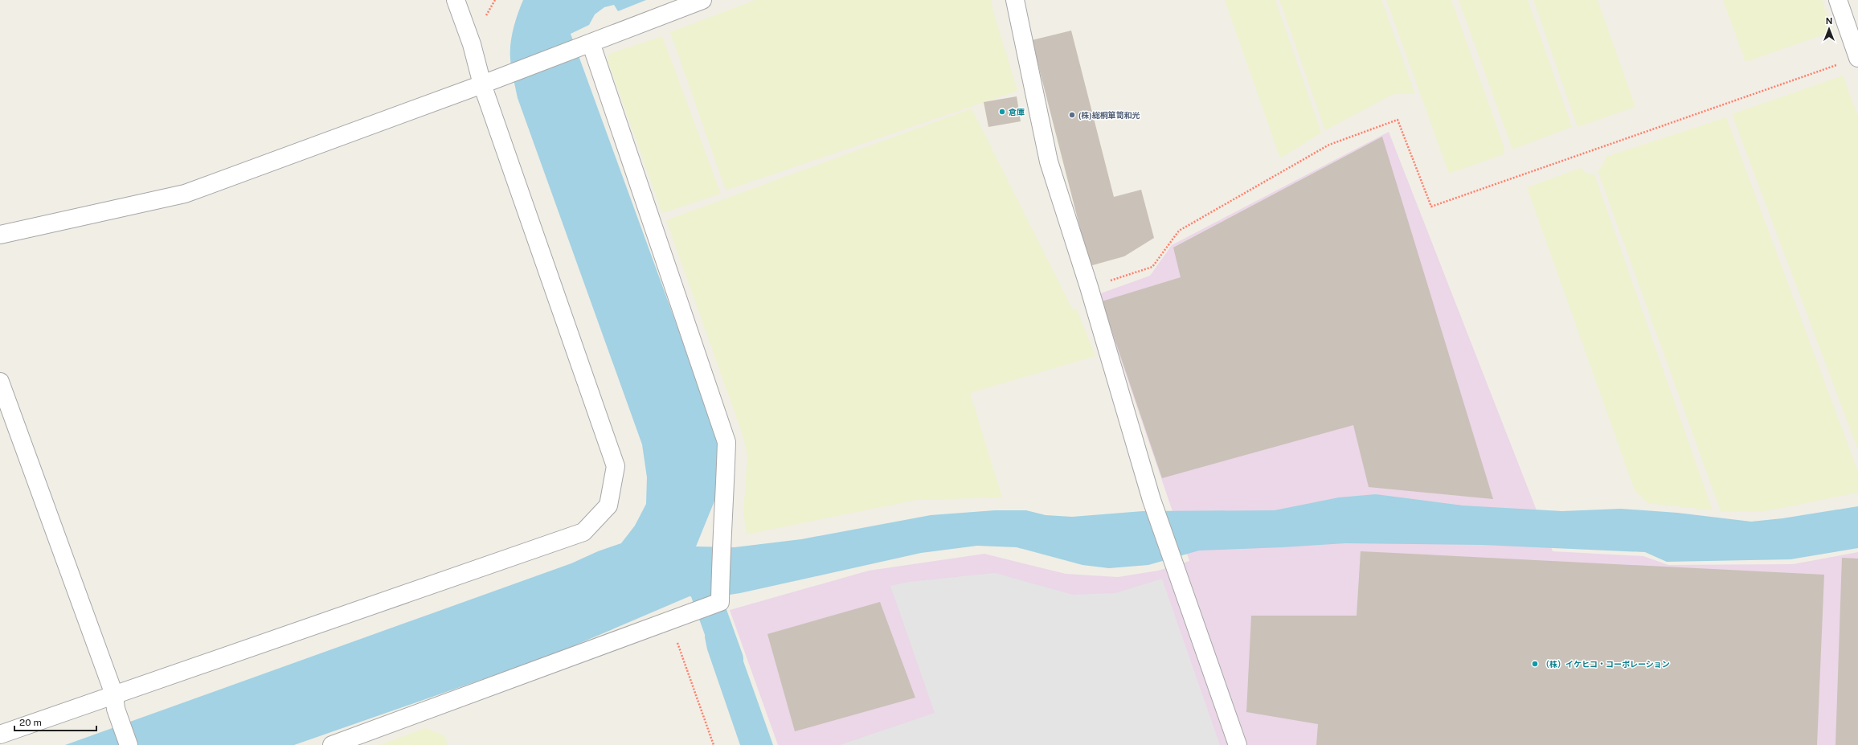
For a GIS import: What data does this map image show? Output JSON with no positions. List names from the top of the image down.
{
  "places": ["倉庫", "(株)総桐箪笥和光", "（株）イケヒコ・コーポレーション"],
  "scale_bar": "20 m",
  "north": "top"
}
